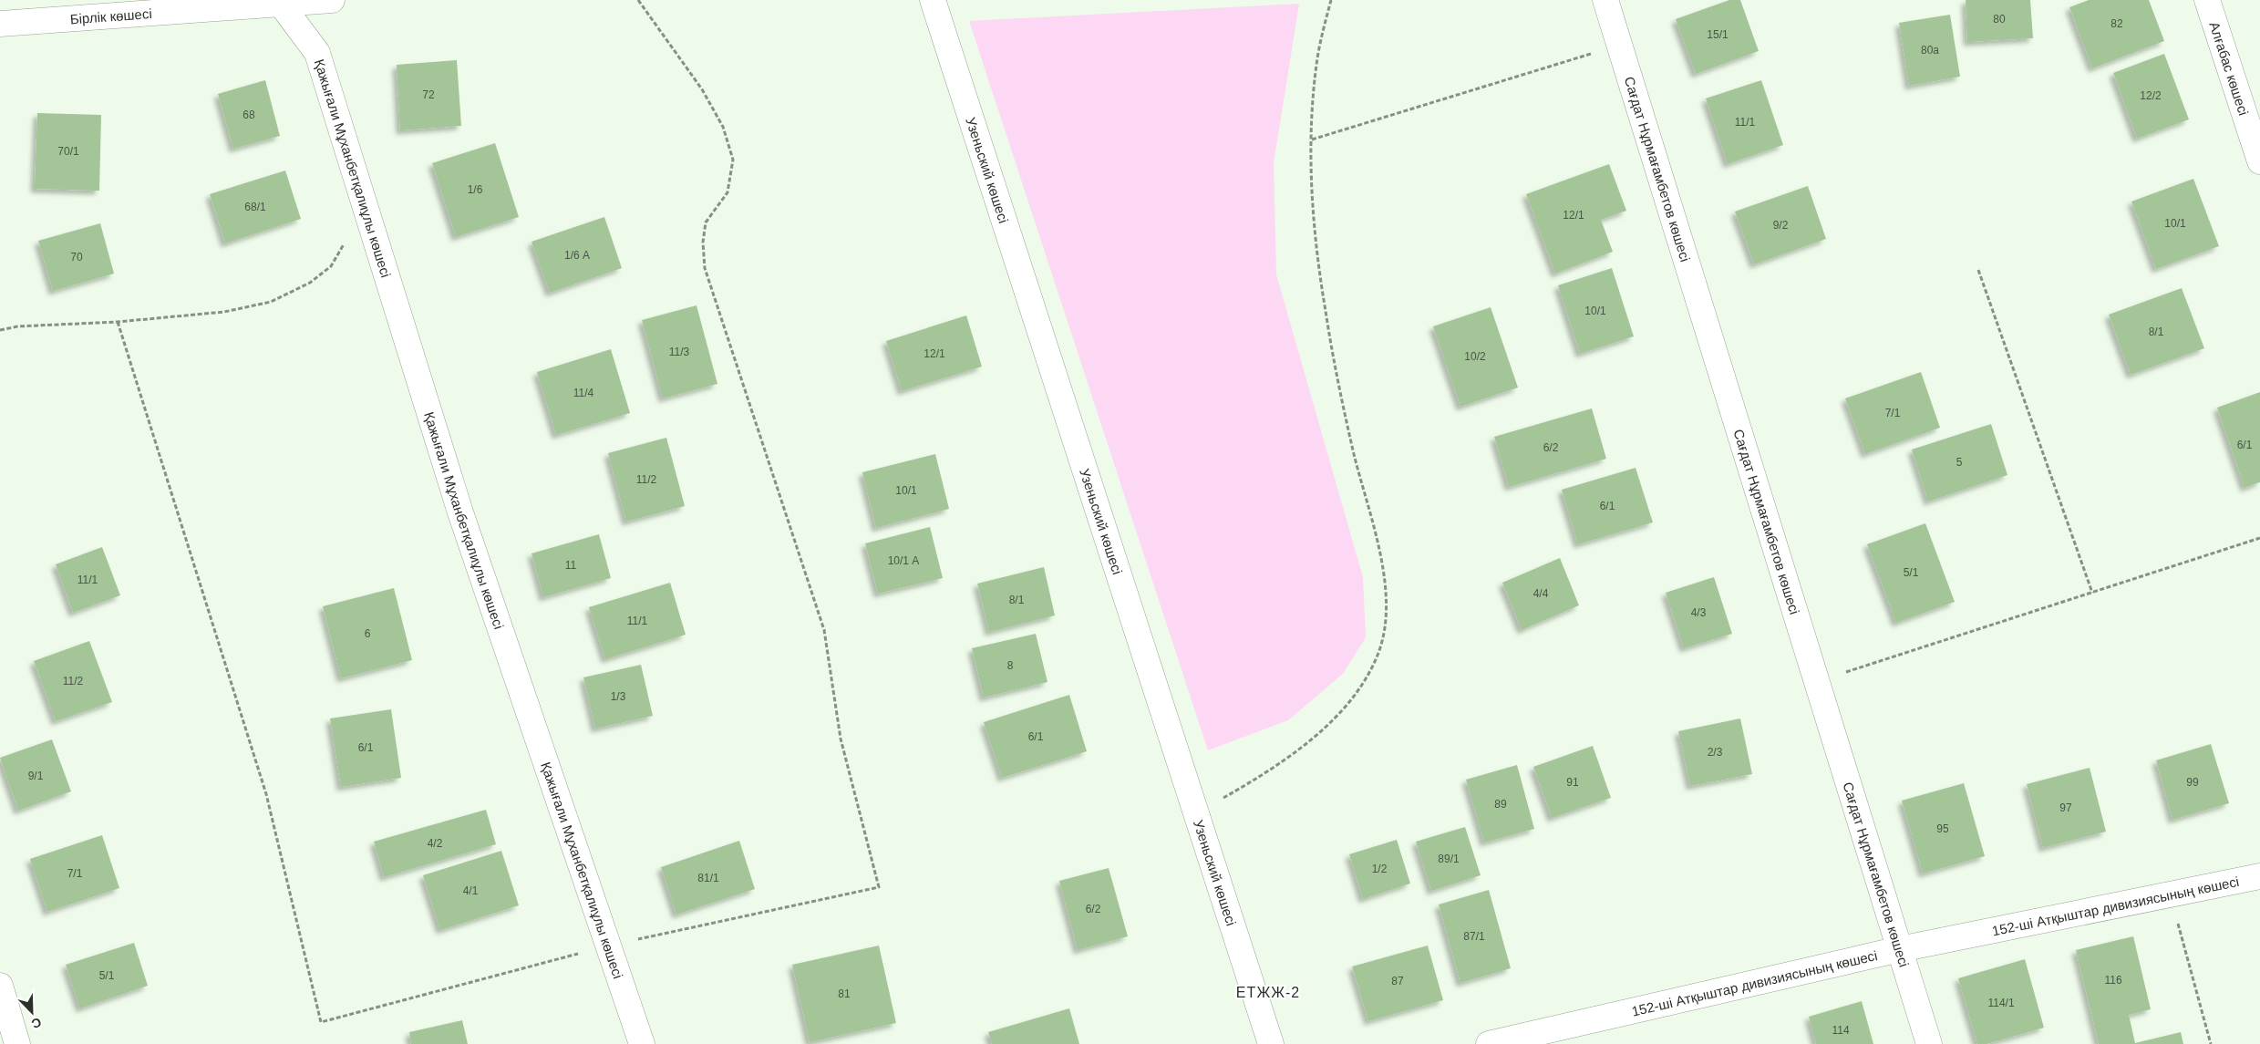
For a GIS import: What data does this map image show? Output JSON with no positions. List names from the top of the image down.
{
  "streets": {
    "street": [
      "Бірлік көшесі",
      "Алғабас көшесі",
      "Қажығали Мұханбетқалиұлы көшесі",
      "Сағдат Нұрмағамбетов көшесі",
      "Узеньский көшесі",
      "152-ші Атқыштар дивизиясының көшесі"
    ]
  },
  "crossings": [
    ["Бірлік көшесі", "Қажығали Мұханбетқалиұлы көшесі"],
    ["Сағдат Нұрмағамбетов көшесі", "152-ші Атқыштар дивизиясының көшесі"]
  ],
  "districts": ["ЕТЖЖ-2"],
  "house_numbers": [
    "80",
    "82",
    "15/1",
    "80а",
    "72",
    "12/2",
    "68",
    "11/1",
    "70/1",
    "1/6",
    "68/1",
    "12/1",
    "10/1",
    "9/2",
    "1/6 А",
    "70",
    "10/1",
    "8/1",
    "11/3",
    "12/1",
    "10/2",
    "11/4",
    "7/1",
    "6/1",
    "6/2",
    "5",
    "11/2",
    "10/1",
    "6/1",
    "10/1 А",
    "11",
    "5/1",
    "11/1",
    "4/4",
    "8/1",
    "4/3",
    "11/1",
    "6",
    "8",
    "11/2",
    "1/3",
    "6/1",
    "6/1",
    "2/3",
    "9/1",
    "91",
    "99",
    "89",
    "97",
    "95",
    "4/2",
    "89/1",
    "1/2",
    "7/1",
    "81/1",
    "4/1",
    "6/2",
    "87/1",
    "5/1",
    "116",
    "87",
    "81",
    "114/1",
    "114"
  ],
  "north": "bottom right"
}
